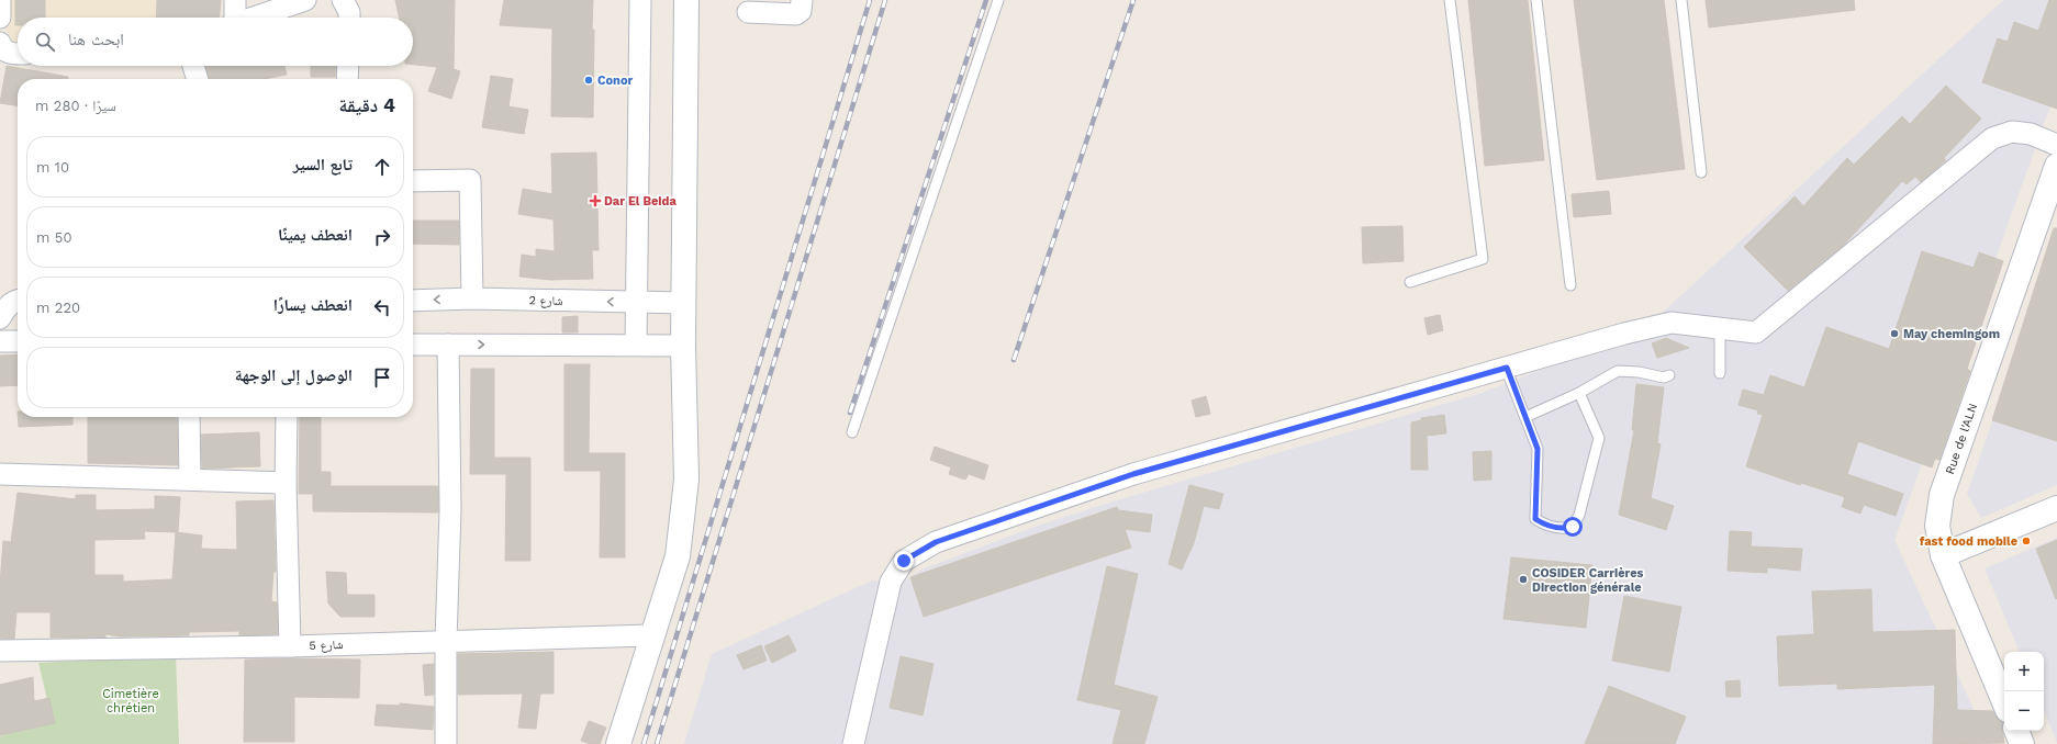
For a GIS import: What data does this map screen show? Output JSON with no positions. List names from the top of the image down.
{
  "streets": {
    "street": ["شارع 2", "Rue de l'ALN", "شارع 5"]
  },
  "parks": ["Cimetière chrétien"],
  "places": {
    "other": [
      "Conor",
      "May chemingom",
      "fast food mobile",
      "COSIDER Carrières Direction générale"
    ],
    "health": ["Dar El Beida"]
  },
  "page": {
    "search": "ابحث هنا",
    "heading": ["4 دقيقة", "سيرًا · 280 m"],
    "list": [
      ["تابع السير", "10 m"],
      ["انعطف يمينًا", "50 m"],
      ["انعطف يسارًا", "220 m"],
      "الوصول إلى الوجهة"
    ],
    "map_buttons": ["+", "−"]
  }
}
